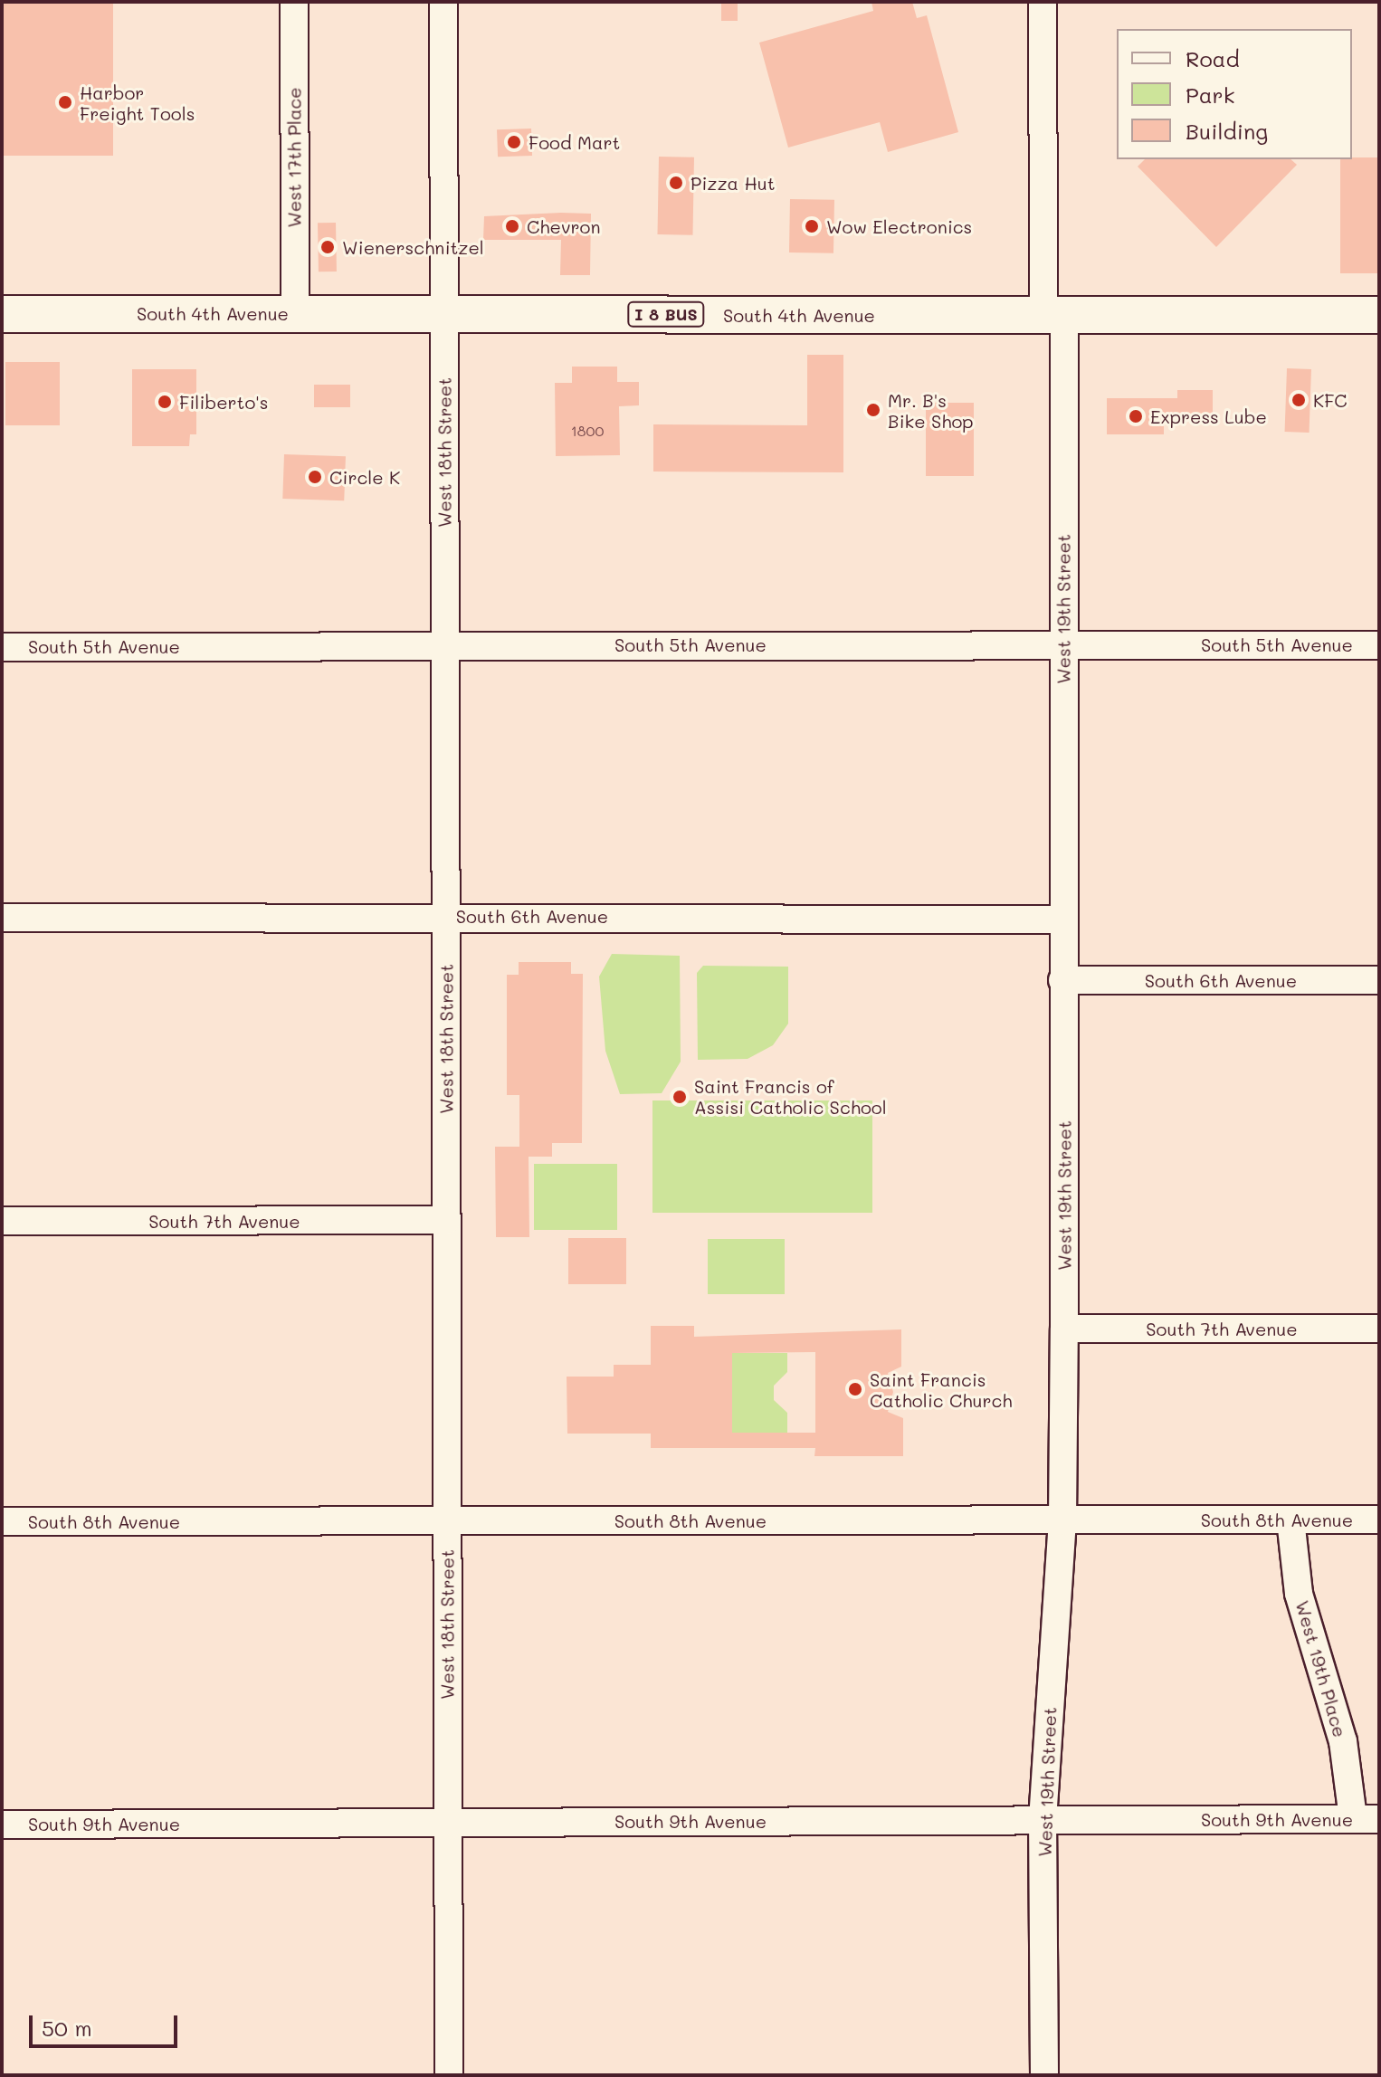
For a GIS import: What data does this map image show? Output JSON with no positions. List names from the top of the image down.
{
  "streets": {
    "main road": ["South 4th Avenue", "I 8 BUS"],
    "street": [
      "West 17th Place",
      "West 18th Street",
      "West 19th Street",
      "South 5th Avenue",
      "South 6th Avenue",
      "South 7th Avenue",
      "South 8th Avenue",
      "West 19th Place",
      "South 9th Avenue"
    ]
  },
  "crossings": [
    ["West 17th Place", "South 4th Avenue"],
    ["South 4th Avenue", "West 18th Street"],
    ["South 4th Avenue", "West 19th Street"],
    ["West 18th Street", "South 5th Avenue"],
    ["West 18th Street", "South 6th Avenue"],
    ["West 18th Street", "South 7th Avenue"],
    ["West 18th Street", "South 8th Avenue"],
    ["West 18th Street", "South 9th Avenue"],
    ["West 19th Street", "South 5th Avenue"],
    ["West 19th Street", "South 6th Avenue"],
    ["West 19th Street", "South 7th Avenue"],
    ["West 19th Street", "South 8th Avenue"],
    ["West 19th Street", "South 9th Avenue"],
    ["South 8th Avenue", "West 19th Place"],
    ["West 19th Place", "South 9th Avenue"]
  ],
  "places": [
    "Harbor Freight Tools",
    "Food Mart",
    "Pizza Hut",
    "Chevron",
    "Wow Electronics",
    "Wienerschnitzel",
    "KFC",
    "Filiberto's",
    "Mr. B's Bike Shop",
    "Express Lube",
    "Circle K",
    "Saint Francis of Assisi Catholic School",
    "Saint Francis Catholic Church"
  ],
  "house_numbers": ["1800"],
  "legend": ["Road", "Park", "Building"],
  "scale_bar": "50 m"
}
